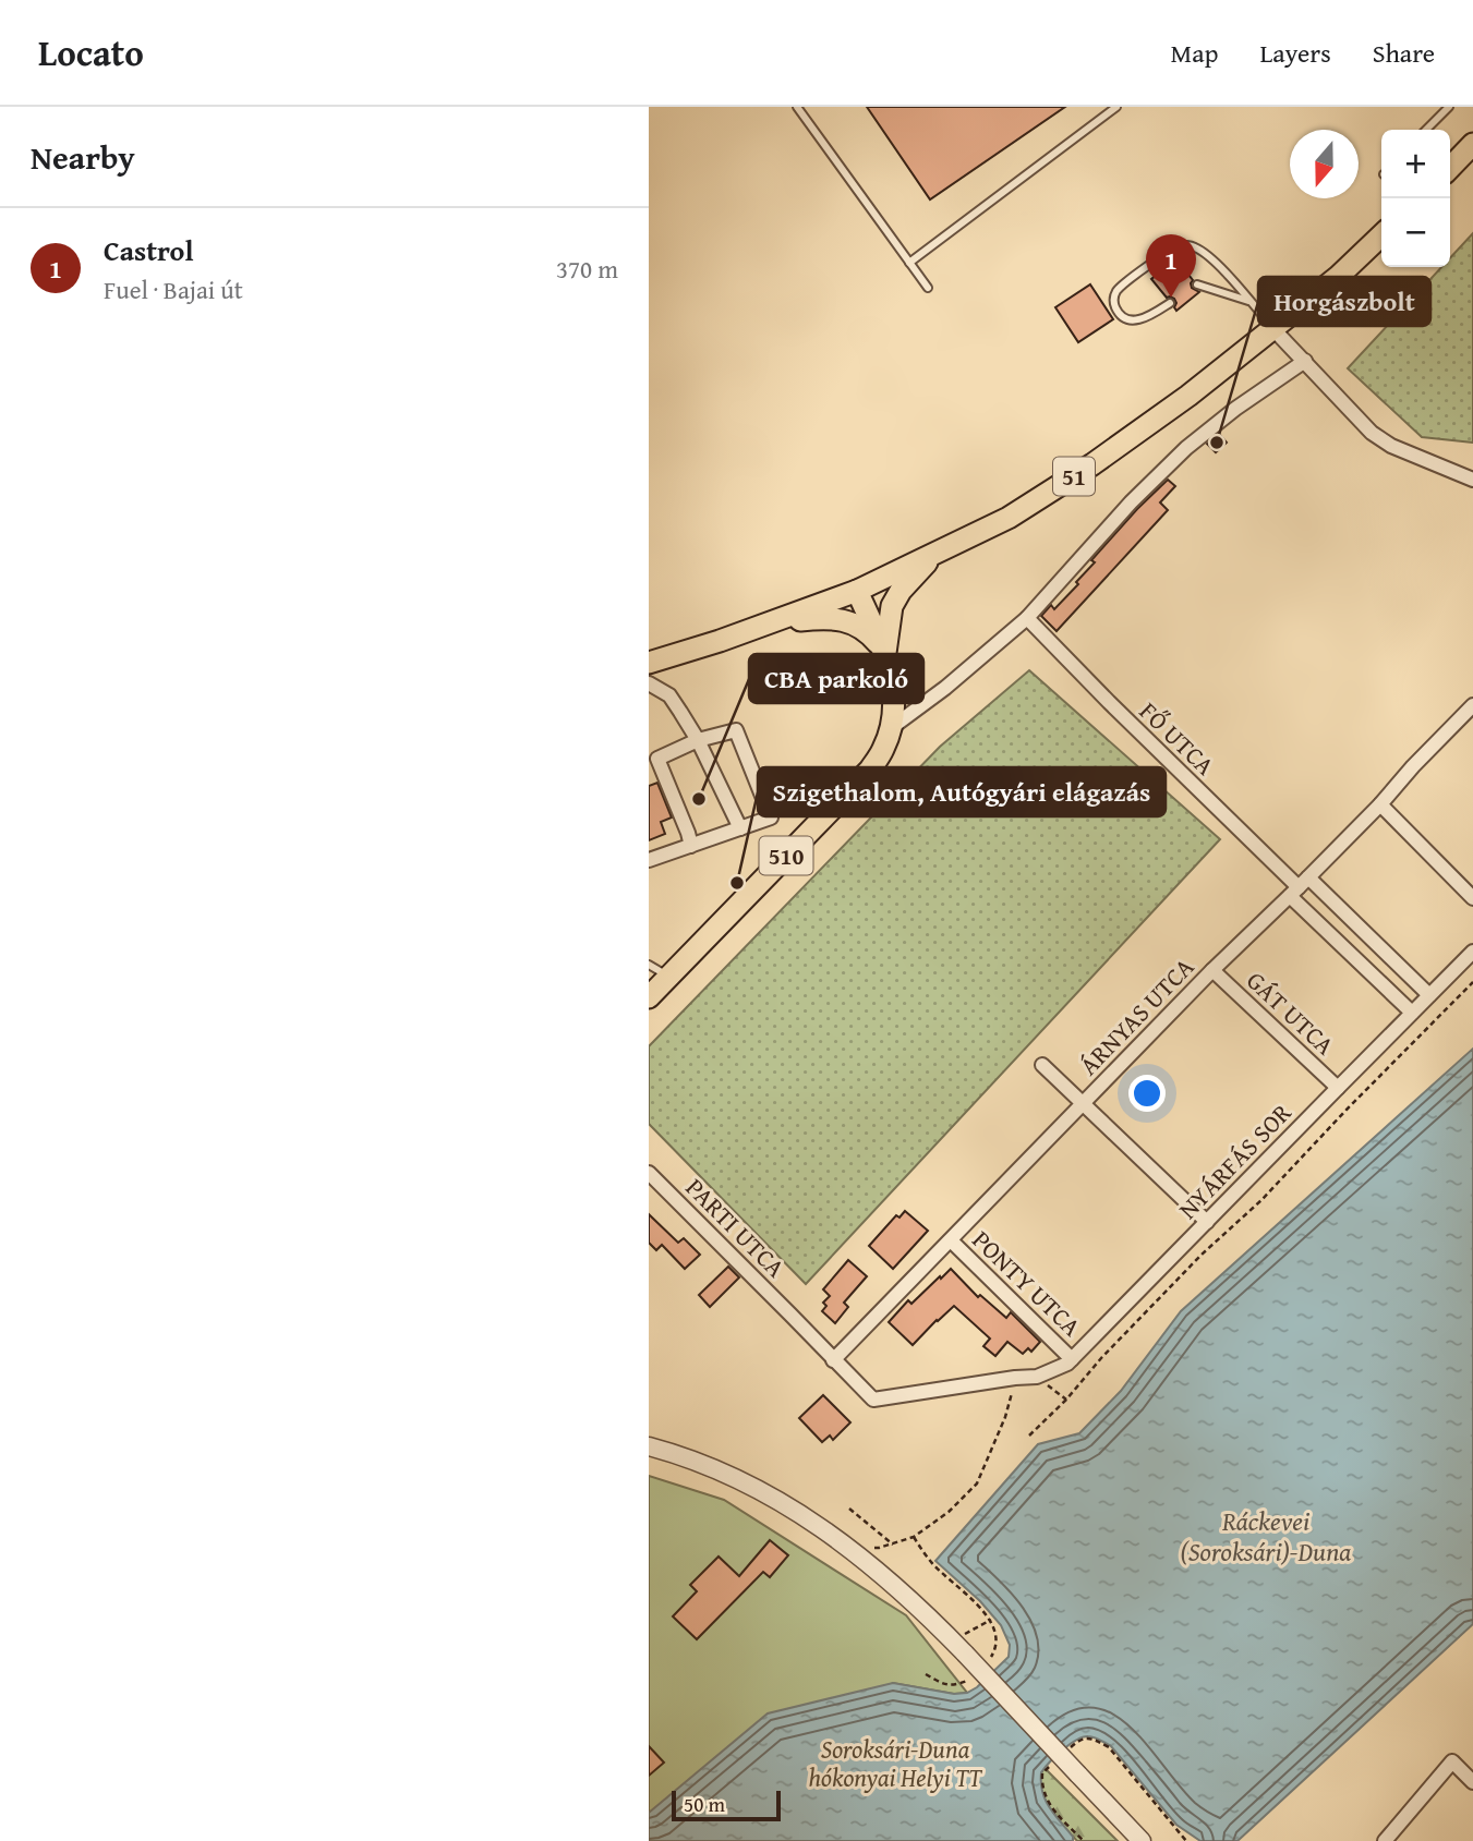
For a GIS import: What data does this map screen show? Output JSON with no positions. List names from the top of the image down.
{
  "streets": {
    "main road": ["51", "510"],
    "street": [
      "FŐ UTCA",
      "GÁT UTCA",
      "ÁRNYAS UTCA",
      "NYÁRFÁS SOR",
      "PARTI UTCA",
      "PONTY UTCA"
    ]
  },
  "crossings": [
    ["51", "510"],
    ["FŐ UTCA", "ÁRNYAS UTCA"],
    ["FŐ UTCA", "NYÁRFÁS SOR"],
    ["GÁT UTCA", "ÁRNYAS UTCA"],
    ["GÁT UTCA", "NYÁRFÁS SOR"],
    ["ÁRNYAS UTCA", "NYÁRFÁS SOR"],
    ["ÁRNYAS UTCA", "PARTI UTCA"],
    ["ÁRNYAS UTCA", "PONTY UTCA"],
    ["NYÁRFÁS SOR", "PARTI UTCA"],
    ["NYÁRFÁS SOR", "PONTY UTCA"]
  ],
  "water": ["Ráckevei (Soroksári)-Duna"],
  "parks": ["Soroksári-Duna hókonyai Helyi TT"],
  "places": ["Horgászbolt", "CBA parkoló", "Szigethalom, Autógyári elágazás"],
  "scale_bar": "50 m",
  "north": "bottom",
  "page": {
    "header": "Locato",
    "nav": ["Map", "Layers", "Share"],
    "heading": "Nearby",
    "map_buttons": ["+", "−"],
    "list": [
      {
        "mark": "1",
        "name": "Castrol",
        "note": "Fuel · Bajai út",
        "value": "370 m"
      }
    ],
    "pins": "1",
    "scale": "50 m"
  }
}
